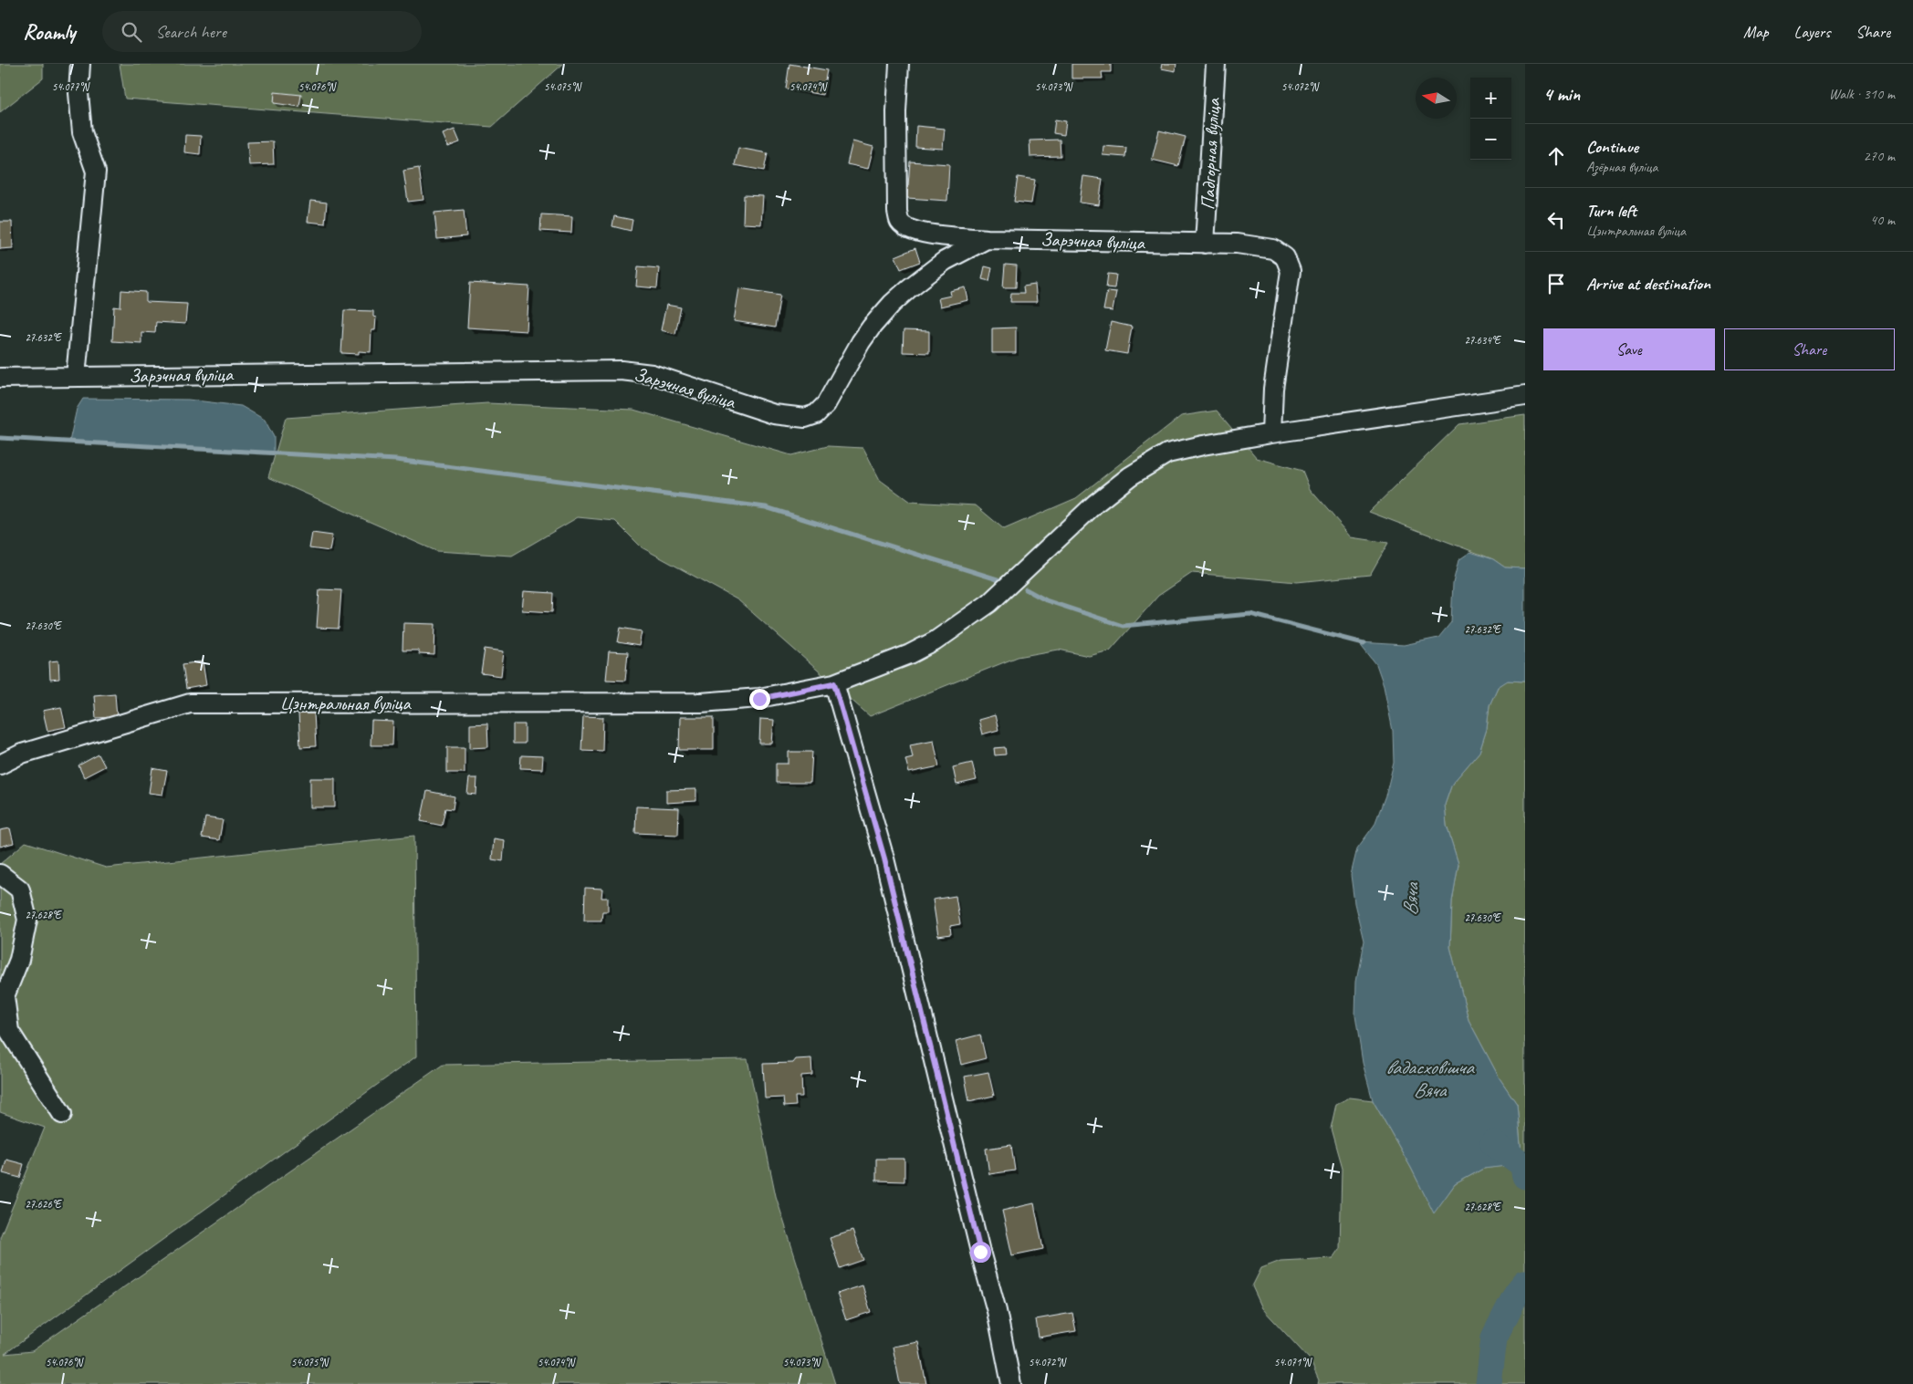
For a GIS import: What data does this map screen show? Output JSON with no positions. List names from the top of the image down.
{
  "streets": {
    "street": ["Падгорная вуліца", "Зарэчная вуліца", "Цэнтральная вуліца"]
  },
  "crossings": [
    ["Падгорная вуліца", "Зарэчная вуліца"],
    ["Зарэчная вуліца", "Цэнтральная вуліца"]
  ],
  "water": ["Вяча", "вадасховішча Вяча"],
  "north": "left",
  "page": {
    "header": "Roamly",
    "search": "Search here",
    "nav": ["Map", "Layers", "Share"],
    "heading": ["4 min", "Walk · 310 m"],
    "map_buttons": ["+", "−"],
    "list": [
      ["Continue", "Азёрная вуліца", "270 m"],
      ["Turn left", "Цэнтральная вуліца", "40 m"],
      "Arrive at destination"
    ],
    "buttons": ["Save", "Share"]
  },
  "coordinates": [
    "54.077°N",
    "54.076°N",
    "54.075°N",
    "54.074°N",
    "54.073°N",
    "54.072°N",
    "27.632°E",
    "27.634°E",
    "27.630°E",
    "27.628°E",
    "27.626°E",
    "54.071°N"
  ]
}
